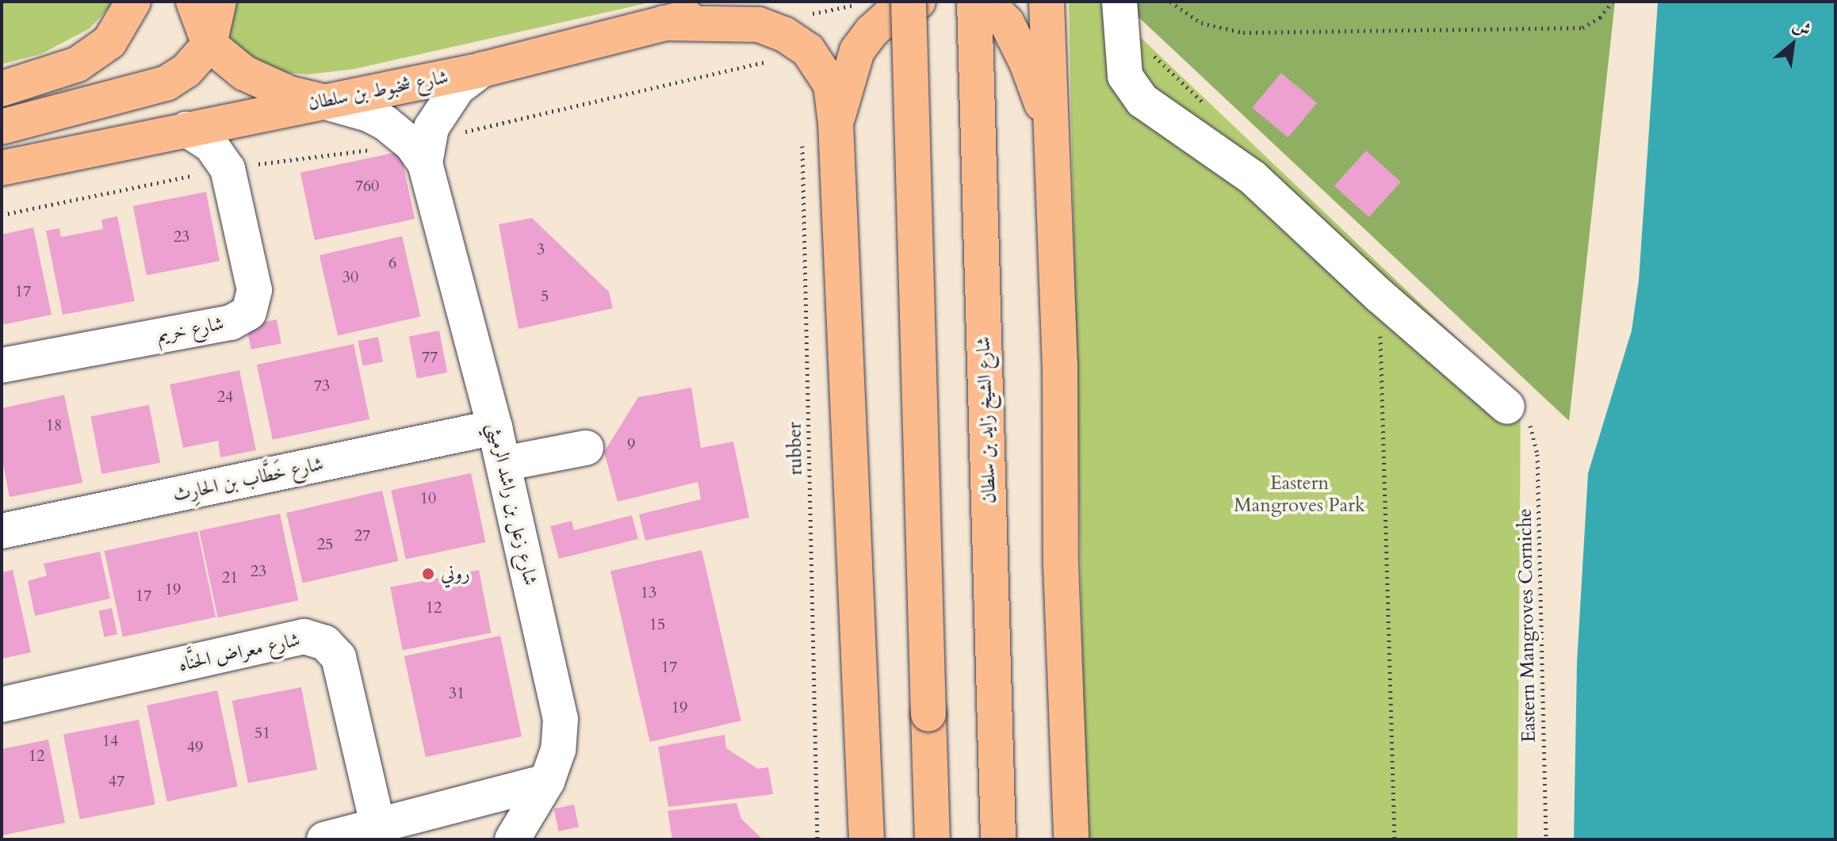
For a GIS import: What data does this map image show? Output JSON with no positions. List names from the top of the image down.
{
  "streets": {
    "main road": ["شارع شخبوط بن سلطان", "شارع الشيخ زايد بن سلطان"],
    "street": [
      "شارع خريم",
      "شارع خَطَّاب بن الحارِث",
      "شارع زعل بن راشد الرميثي",
      "شارع معراض الحنَّاه"
    ],
    "path": ["rubber", "Eastern Mangroves Corniche"]
  },
  "crossings": [
    ["شارع شخبوط بن سلطان", "شارع خريم"],
    ["شارع شخبوط بن سلطان", "شارع زعل بن راشد الرميثي"],
    ["شارع خَطَّاب بن الحارِث", "شارع زعل بن راشد الرميثي"]
  ],
  "parks": ["Eastern Mangroves Park"],
  "places": ["روني"],
  "house_numbers": [
    "760",
    "23",
    "3",
    "6",
    "30",
    "17",
    "5",
    "77",
    "73",
    "24",
    "18",
    "9",
    "10",
    "27",
    "25",
    "23",
    "21",
    "19",
    "13",
    "17",
    "12",
    "15",
    "17",
    "31",
    "19",
    "51",
    "14",
    "49",
    "12",
    "47"
  ],
  "north": "top right"
}
